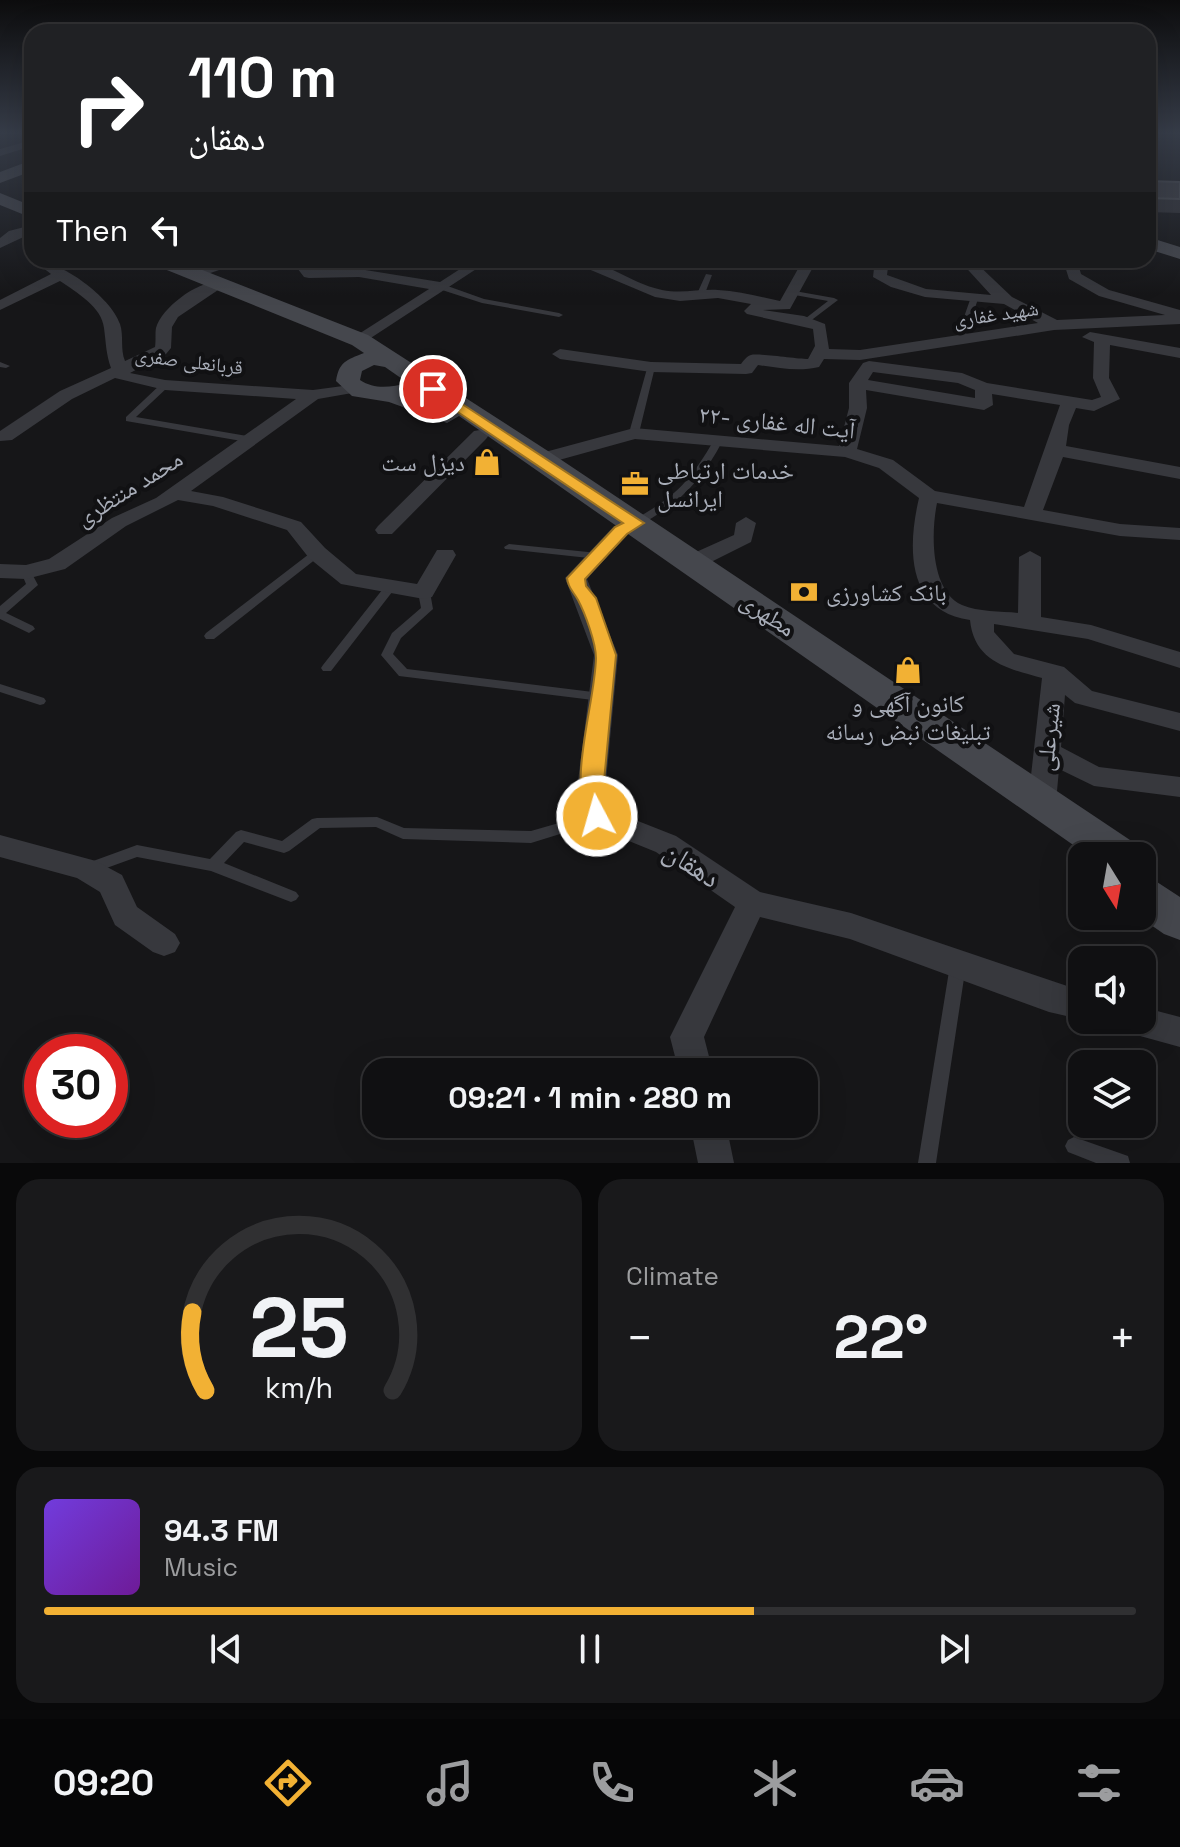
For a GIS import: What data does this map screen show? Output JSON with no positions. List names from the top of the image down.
{
  "streets": {
    "main road": ["مطهری"],
    "street": [
      "شهید غفاری",
      "قربانعلی صفری",
      "۲۲- آیت اله غفاری",
      "محمد منتظری",
      "شیرعلی",
      "دهقان"
    ]
  },
  "crossings": [
    ["قربانعلی صفری", "محمد منتظری"],
    ["۲۲- آیت اله غفاری", "مطهری"],
    ["مطهری", "شیرعلی"]
  ],
  "places": {
    "shop": ["دیزل ست", "کانون آگهی و تبلیغات نبض رسانه"],
    "office": ["خدمات ارتباطی ایرانسل"],
    "bank": ["بانک کشاورزی"]
  },
  "north": "bottom",
  "page": {
    "turn": ["110 m", "دهقان"],
    "then": "Then",
    "limit": "30",
    "trip": "09:21 · 1 min · 280 m",
    "tile": "Climate",
    "heat": ["−", "22°", "+"],
    "song": ["94.3 FM", "Music"],
    "tabs": "09:20",
    "gauge": ["25", "km/h"]
  }
}
